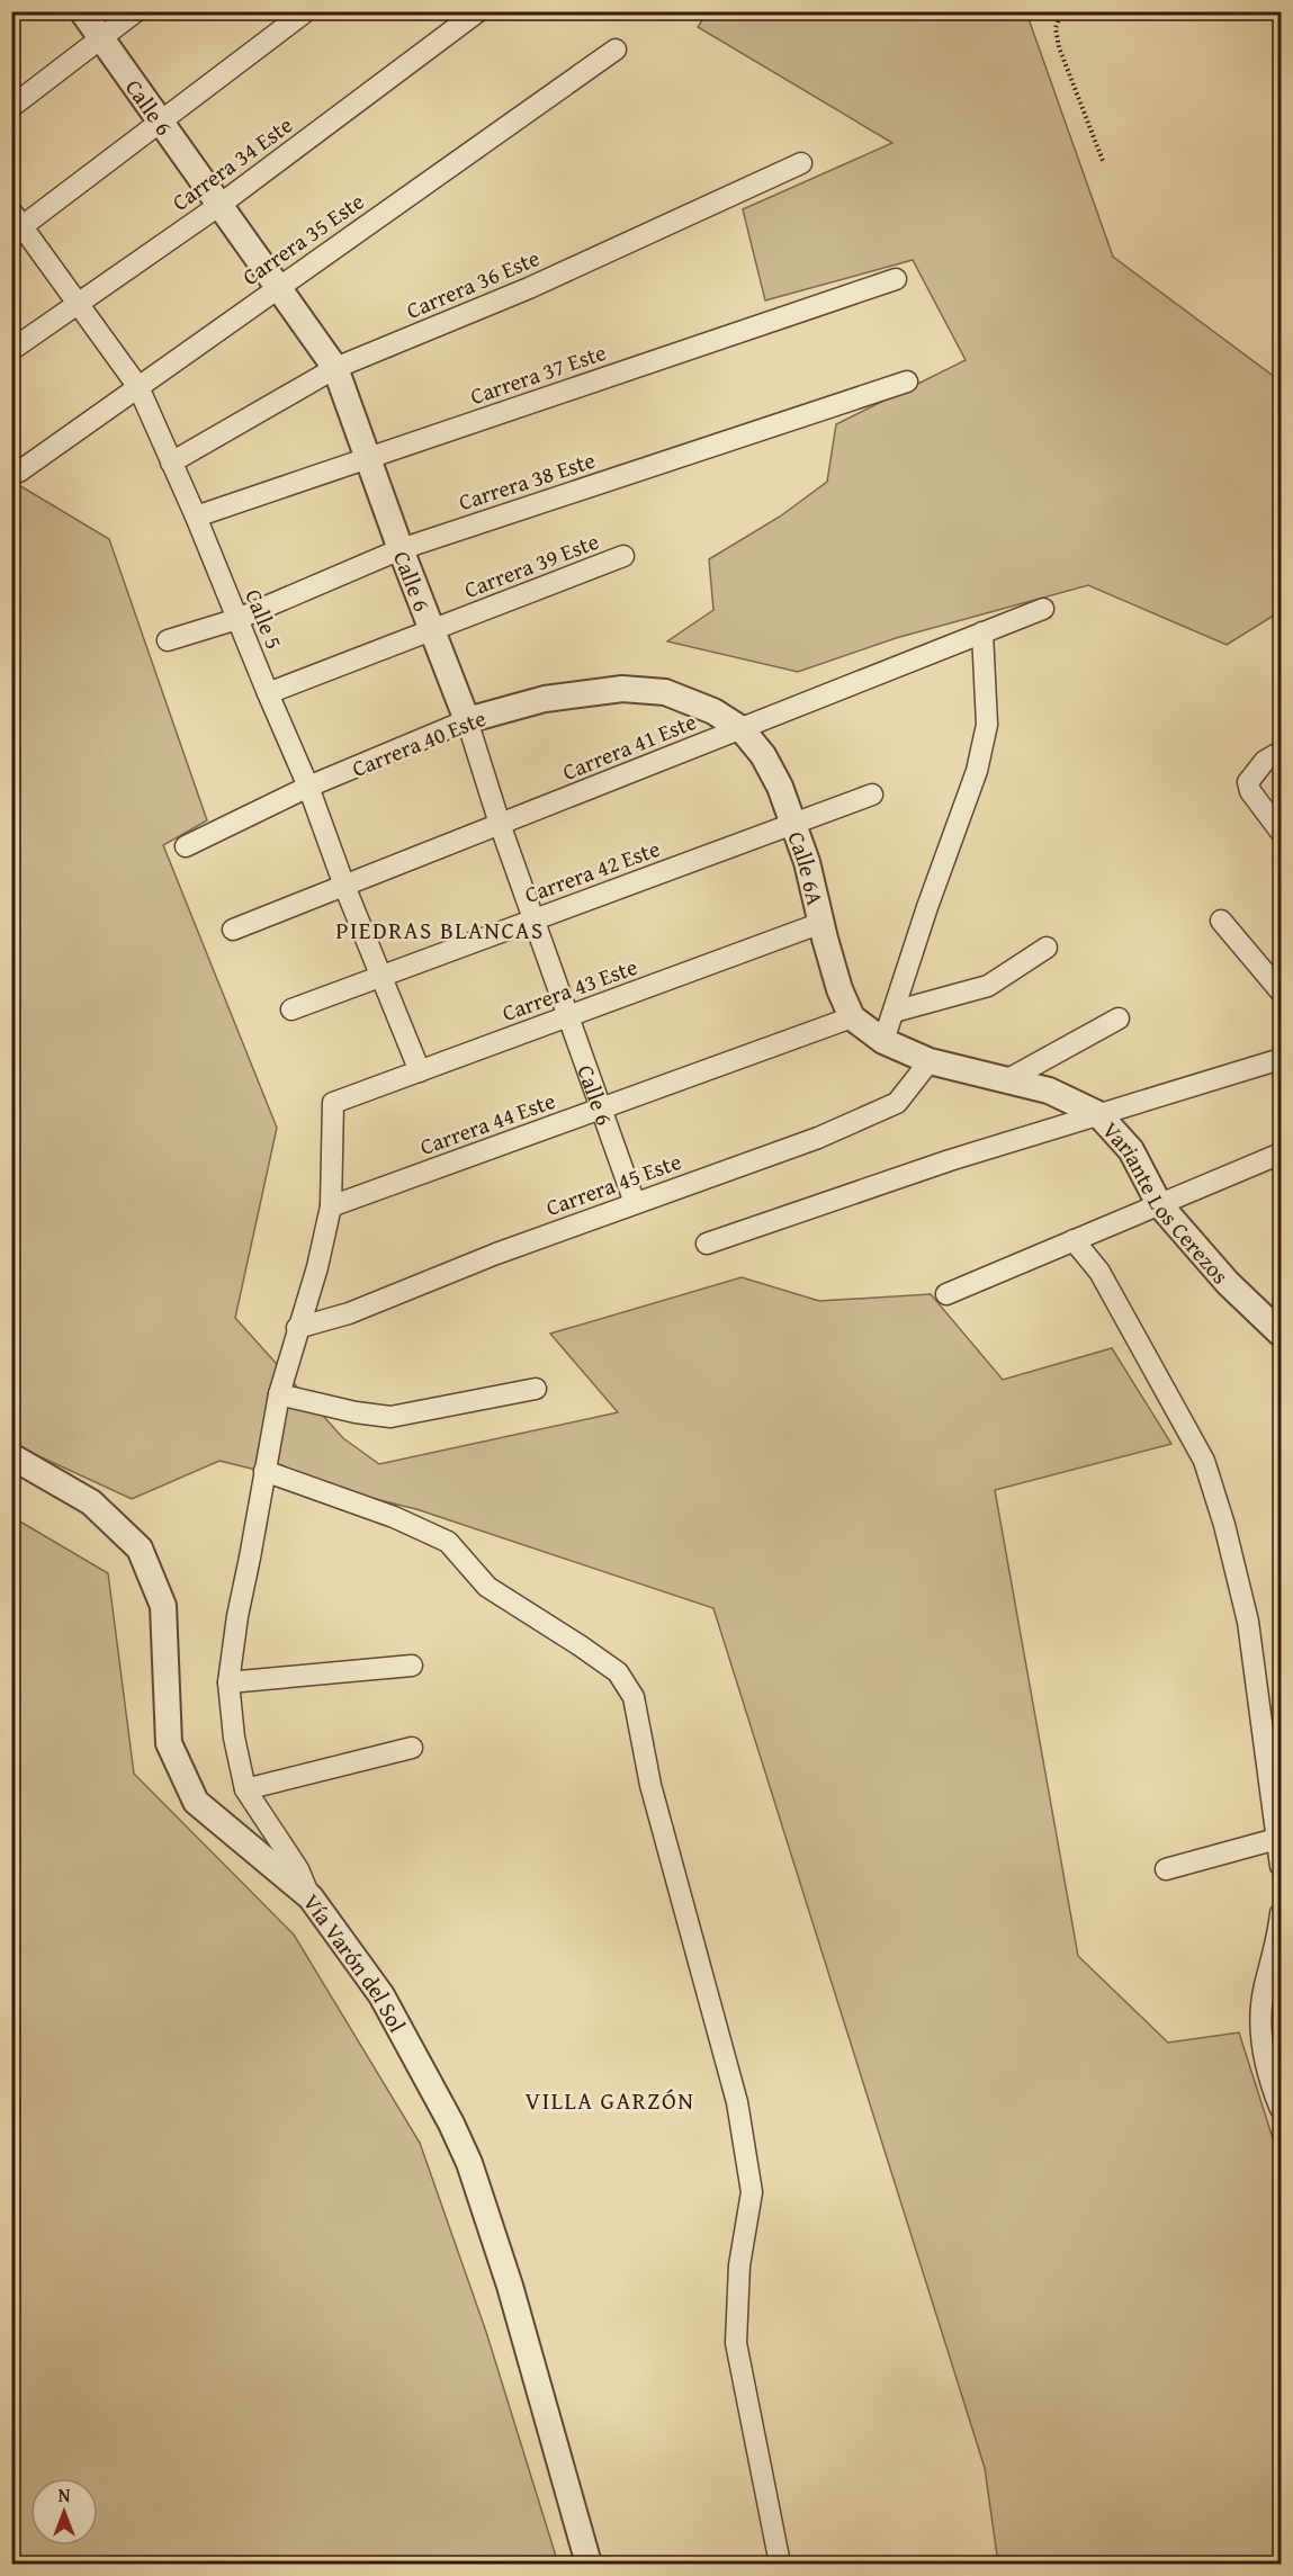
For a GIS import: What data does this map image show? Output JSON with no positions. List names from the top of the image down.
{
  "streets": {
    "street": [
      "Calle 6",
      "Carrera 34 Este",
      "Carrera 35 Este",
      "Carrera 36 Este",
      "Carrera 37 Este",
      "Carrera 38 Este",
      "Carrera 39 Este",
      "Calle 5",
      "Carrera 40 Este",
      "Carrera 41 Este",
      "Calle 6A",
      "Carrera 42 Este",
      "Carrera 43 Este",
      "Carrera 44 Este",
      "Carrera 45 Este",
      "Variante Los Cerezos",
      "Vía Varón del Sol"
    ]
  },
  "crossings": [
    ["Calle 6", "Carrera 34 Este"],
    ["Calle 6", "Carrera 35 Este"],
    ["Calle 6", "Carrera 36 Este"],
    ["Calle 6", "Carrera 37 Este"],
    ["Calle 6", "Carrera 38 Este"],
    ["Calle 6", "Carrera 39 Este"],
    ["Calle 6", "Carrera 40 Este"],
    ["Calle 6", "Carrera 41 Este"],
    ["Calle 6", "Carrera 42 Este"],
    ["Calle 6", "Carrera 43 Este"],
    ["Calle 6", "Carrera 44 Este"],
    ["Calle 6", "Carrera 45 Este"],
    ["Carrera 34 Este", "Calle 5"],
    ["Carrera 35 Este", "Calle 5"],
    ["Carrera 36 Este", "Calle 5"],
    ["Carrera 37 Este", "Calle 5"],
    ["Carrera 38 Este", "Calle 5"],
    ["Carrera 39 Este", "Calle 5"],
    ["Calle 5", "Carrera 40 Este"],
    ["Calle 5", "Carrera 41 Este"],
    ["Calle 5", "Carrera 42 Este"],
    ["Calle 5", "Carrera 43 Este"],
    ["Carrera 40 Este", "Carrera 41 Este"],
    ["Carrera 40 Este", "Calle 6A"],
    ["Carrera 41 Este", "Calle 6A"],
    ["Calle 6A", "Carrera 42 Este"],
    ["Calle 6A", "Carrera 43 Este"],
    ["Calle 6A", "Carrera 44 Este"],
    ["Calle 6A", "Variante Los Cerezos"],
    ["Carrera 43 Este", "Carrera 44 Este"],
    ["Carrera 44 Este", "Variante Los Cerezos"],
    ["Carrera 45 Este", "Variante Los Cerezos"]
  ],
  "districts": ["PIEDRAS BLANCAS", "VILLA GARZÓN"],
  "north": "top"
}
